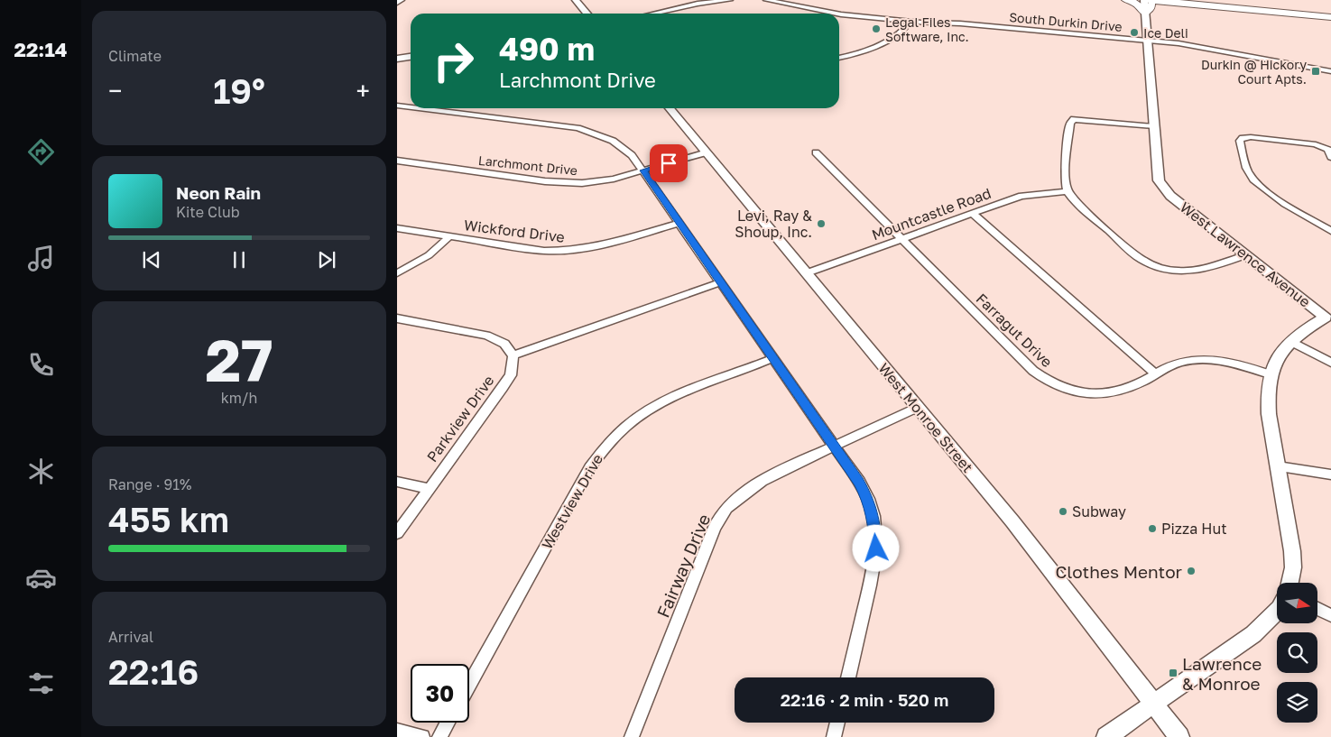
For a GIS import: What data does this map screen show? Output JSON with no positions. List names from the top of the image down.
{
  "streets": {
    "street": [
      "South Durkin Drive",
      "Larchmont Drive",
      "Mountcastle Road",
      "Wickford Drive",
      "West Lawrence Avenue",
      "Farragut Drive",
      "West Monroe Street",
      "Parkview Drive",
      "Westview Drive",
      "Fairway Drive"
    ]
  },
  "crossings": [
    ["South Durkin Drive", "West Lawrence Avenue"],
    ["Larchmont Drive", "West Monroe Street"],
    ["Mountcastle Road", "Farragut Drive"],
    ["Mountcastle Road", "West Monroe Street"],
    ["West Lawrence Avenue", "Farragut Drive"],
    ["West Monroe Street", "Fairway Drive"]
  ],
  "places": {
    "other": [
      "Legal Files Software, Inc.",
      "Ice Deli",
      "Levi, Ray & Shoup, Inc.",
      "Subway",
      "Pizza Hut",
      "Clothes Mentor"
    ],
    "transit": ["Durkin @ Hickory Court Apts.", "Lawrence & Monroe"]
  },
  "north": "right",
  "page": {
    "tabs": "22:14",
    "tile": [
      "Climate",
      ["27", "km/h"],
      ["Range · 91%", "455 km"],
      ["Arrival", "22:16"]
    ],
    "turn": ["490 m", "Larchmont Drive"],
    "heat": ["−", "19°", "+"],
    "song": ["Neon Rain", "Kite Club"],
    "limit": "30",
    "trip": "22:16 · 2 min · 520 m"
  }
}
